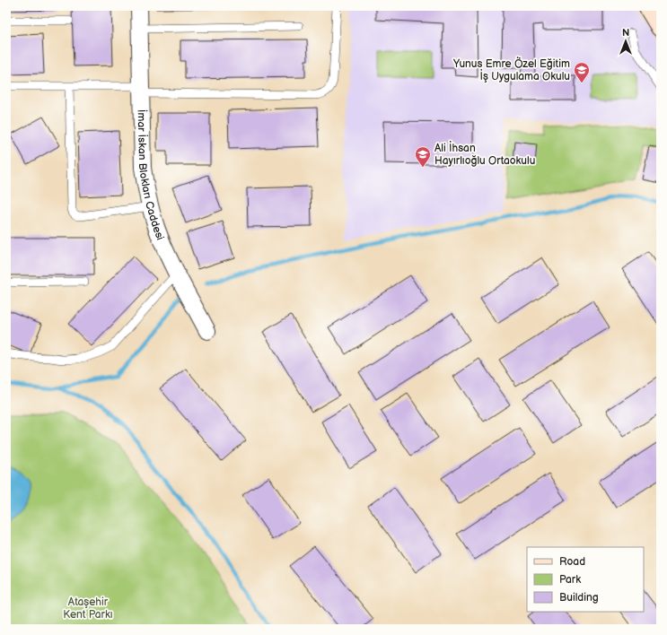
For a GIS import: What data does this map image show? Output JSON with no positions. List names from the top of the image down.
{
  "streets": {
    "street": ["İmar İskan Blokları Caddesi"]
  },
  "parks": ["Ataşehir Kent Parkı"],
  "places": {
    "school or university": ["Yunus Emre Özel Eğitim İş Uygulama Okulu", "Ali İhsan Hayırlıoğlu Ortaokulu"]
  },
  "legend": ["Road", "Park", "Building"],
  "north": "top"
}
